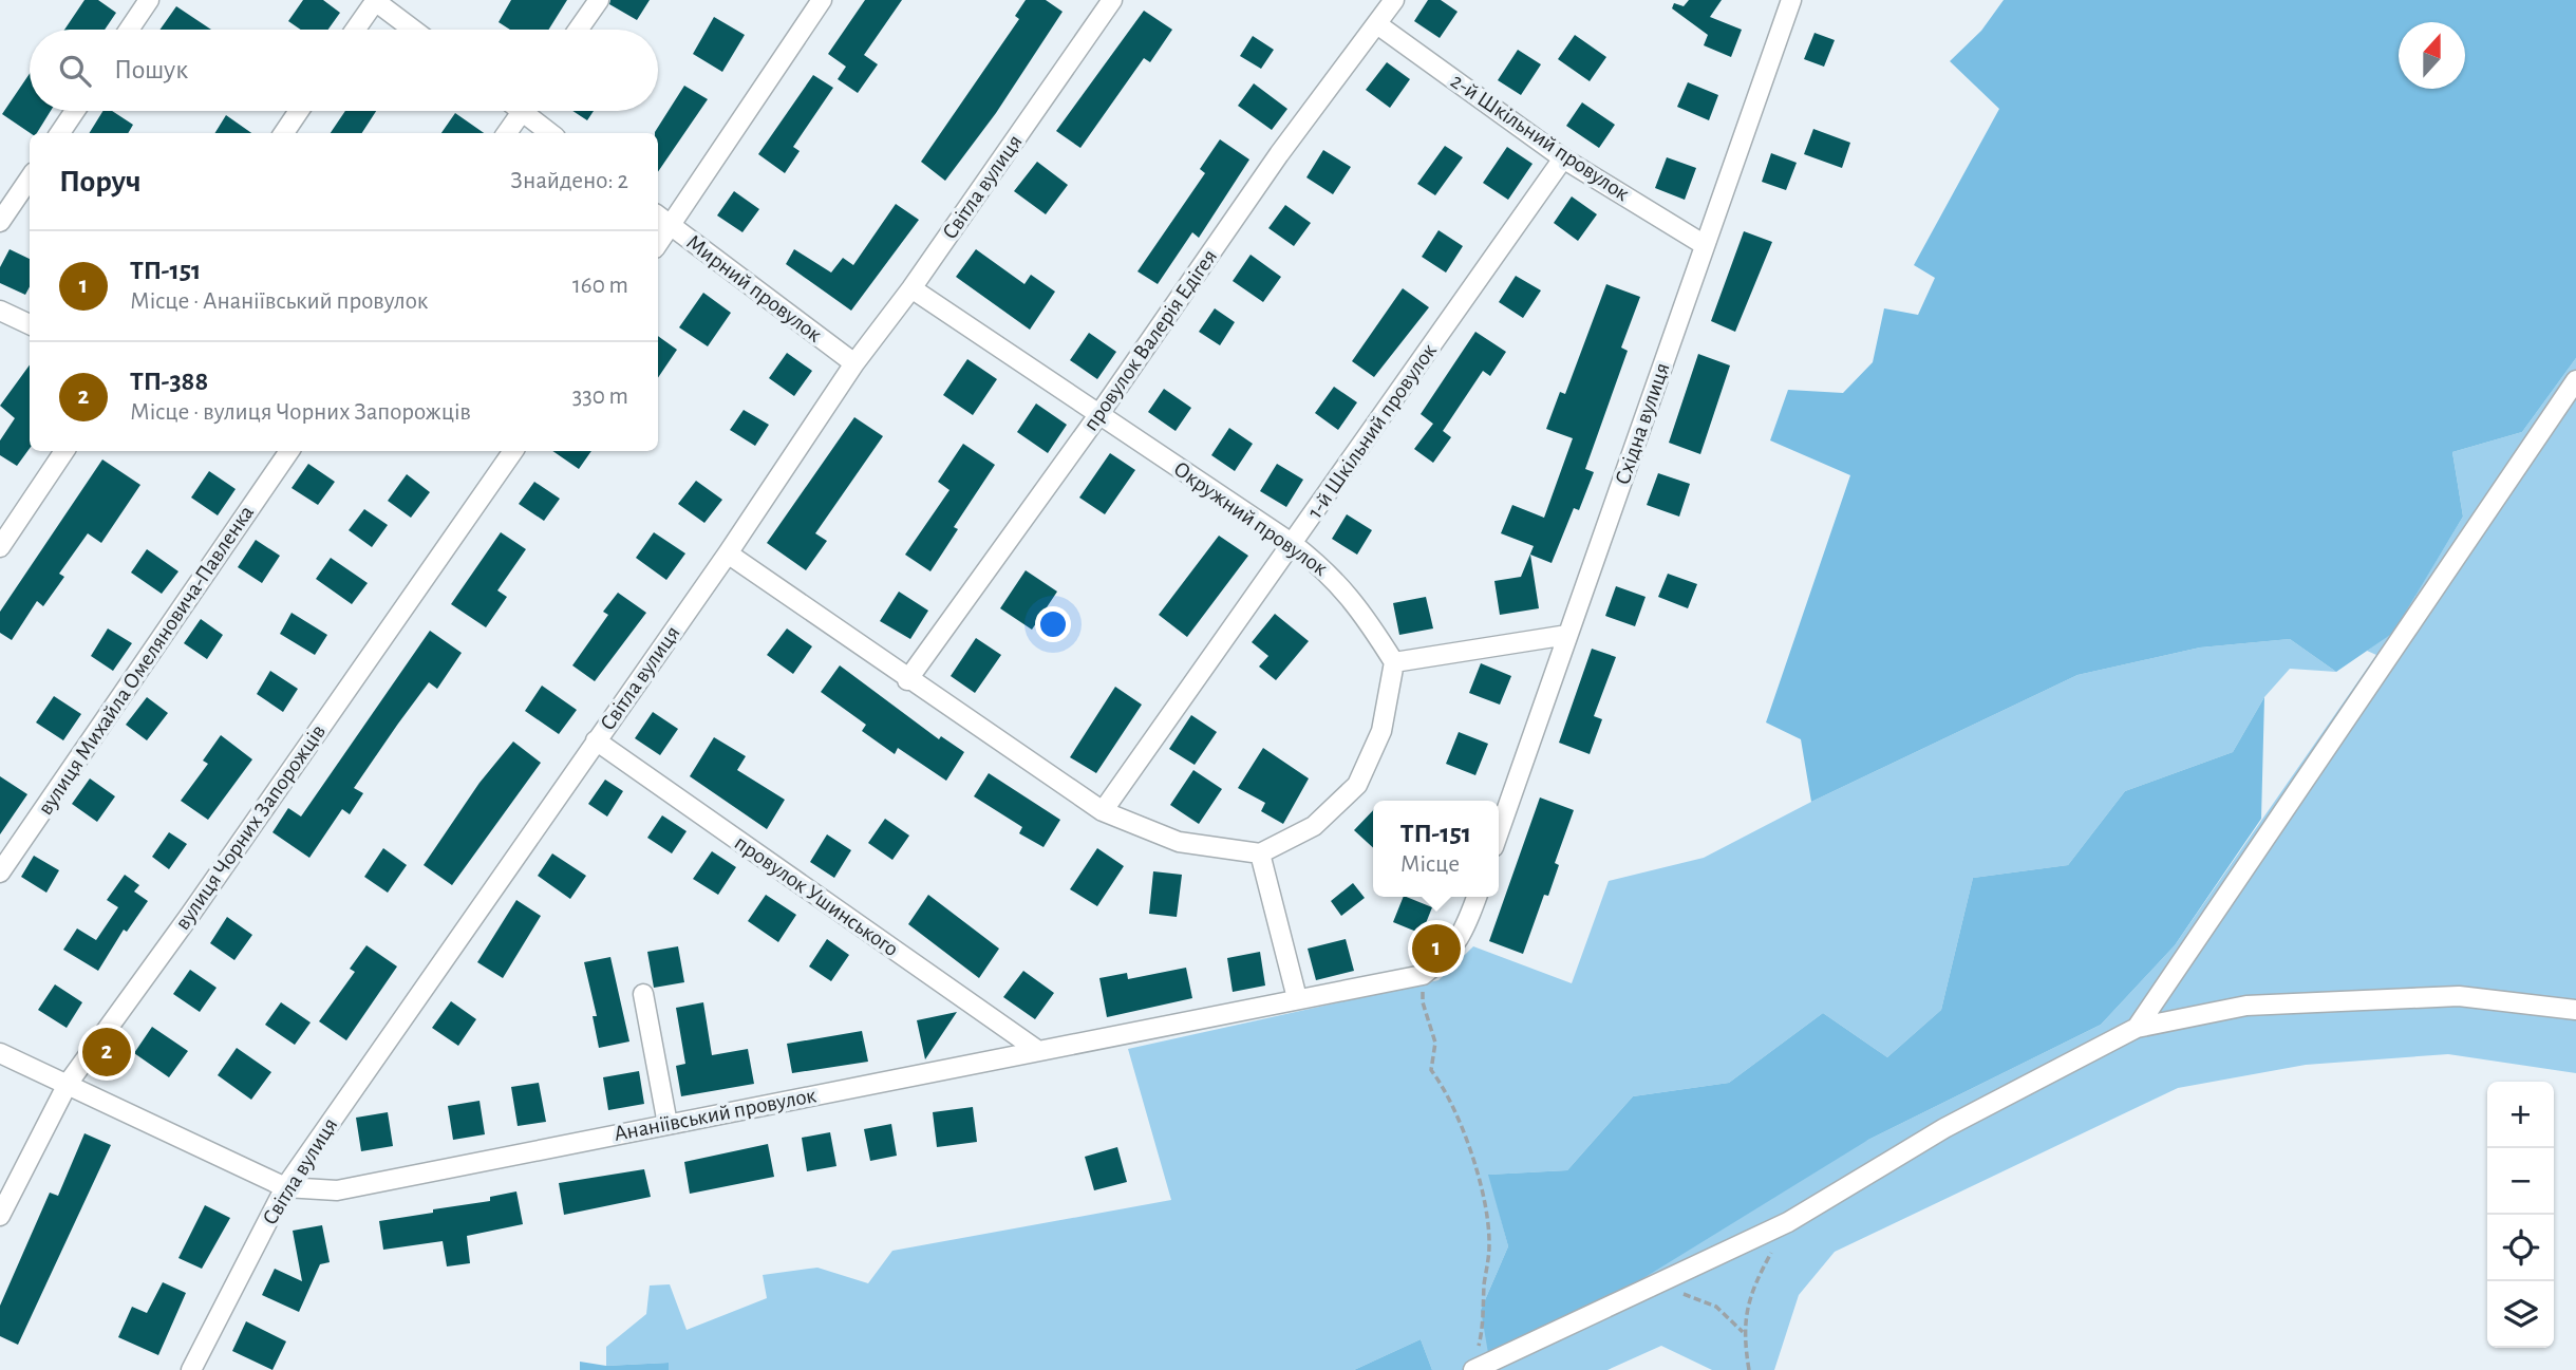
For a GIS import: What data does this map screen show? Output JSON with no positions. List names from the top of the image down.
{
  "streets": {
    "street": [
      "2-й Шкільний провулок",
      "Світла вулиця",
      "Мирний провулок",
      "провулок Валерія Едігея",
      "Східна вулиця",
      "1-й Шкільний провулок",
      "Окружний провулок",
      "вулиця Михайла Омеляновича-Павленка",
      "вулиця Чорних Запорожців",
      "провулок Ушинського",
      "Ананіївський провулок"
    ]
  },
  "crossings": [
    ["2-й Шкільний провулок", "провулок Валерія Едігея"],
    ["2-й Шкільний провулок", "Східна вулиця"],
    ["2-й Шкільний провулок", "1-й Шкільний провулок"],
    ["Світла вулиця", "Мирний провулок"],
    ["Світла вулиця", "Окружний провулок"],
    ["Світла вулиця", "провулок Ушинського"],
    ["Світла вулиця", "Ананіївський провулок"],
    ["провулок Валерія Едігея", "Окружний провулок"],
    ["1-й Шкільний провулок", "Окружний провулок"],
    ["вулиця Чорних Запорожців", "Ананіївський провулок"],
    ["провулок Ушинського", "Ананіївський провулок"]
  ],
  "north": "top",
  "page": {
    "search": "Пошук",
    "heading": ["Поруч", "Знайдено: 2"],
    "list": [
      {
        "mark": "1",
        "name": "ТП-151",
        "note": "Місце · Ананіївський провулок",
        "value": "160 m"
      },
      {
        "mark": "2",
        "name": "ТП-388",
        "note": "Місце · вулиця Чорних Запорожців",
        "value": "330 m"
      }
    ],
    "popup": ["ТП-151", "Місце"],
    "pins": ["1", "2"],
    "map_buttons": ["+", "−"]
  }
}
